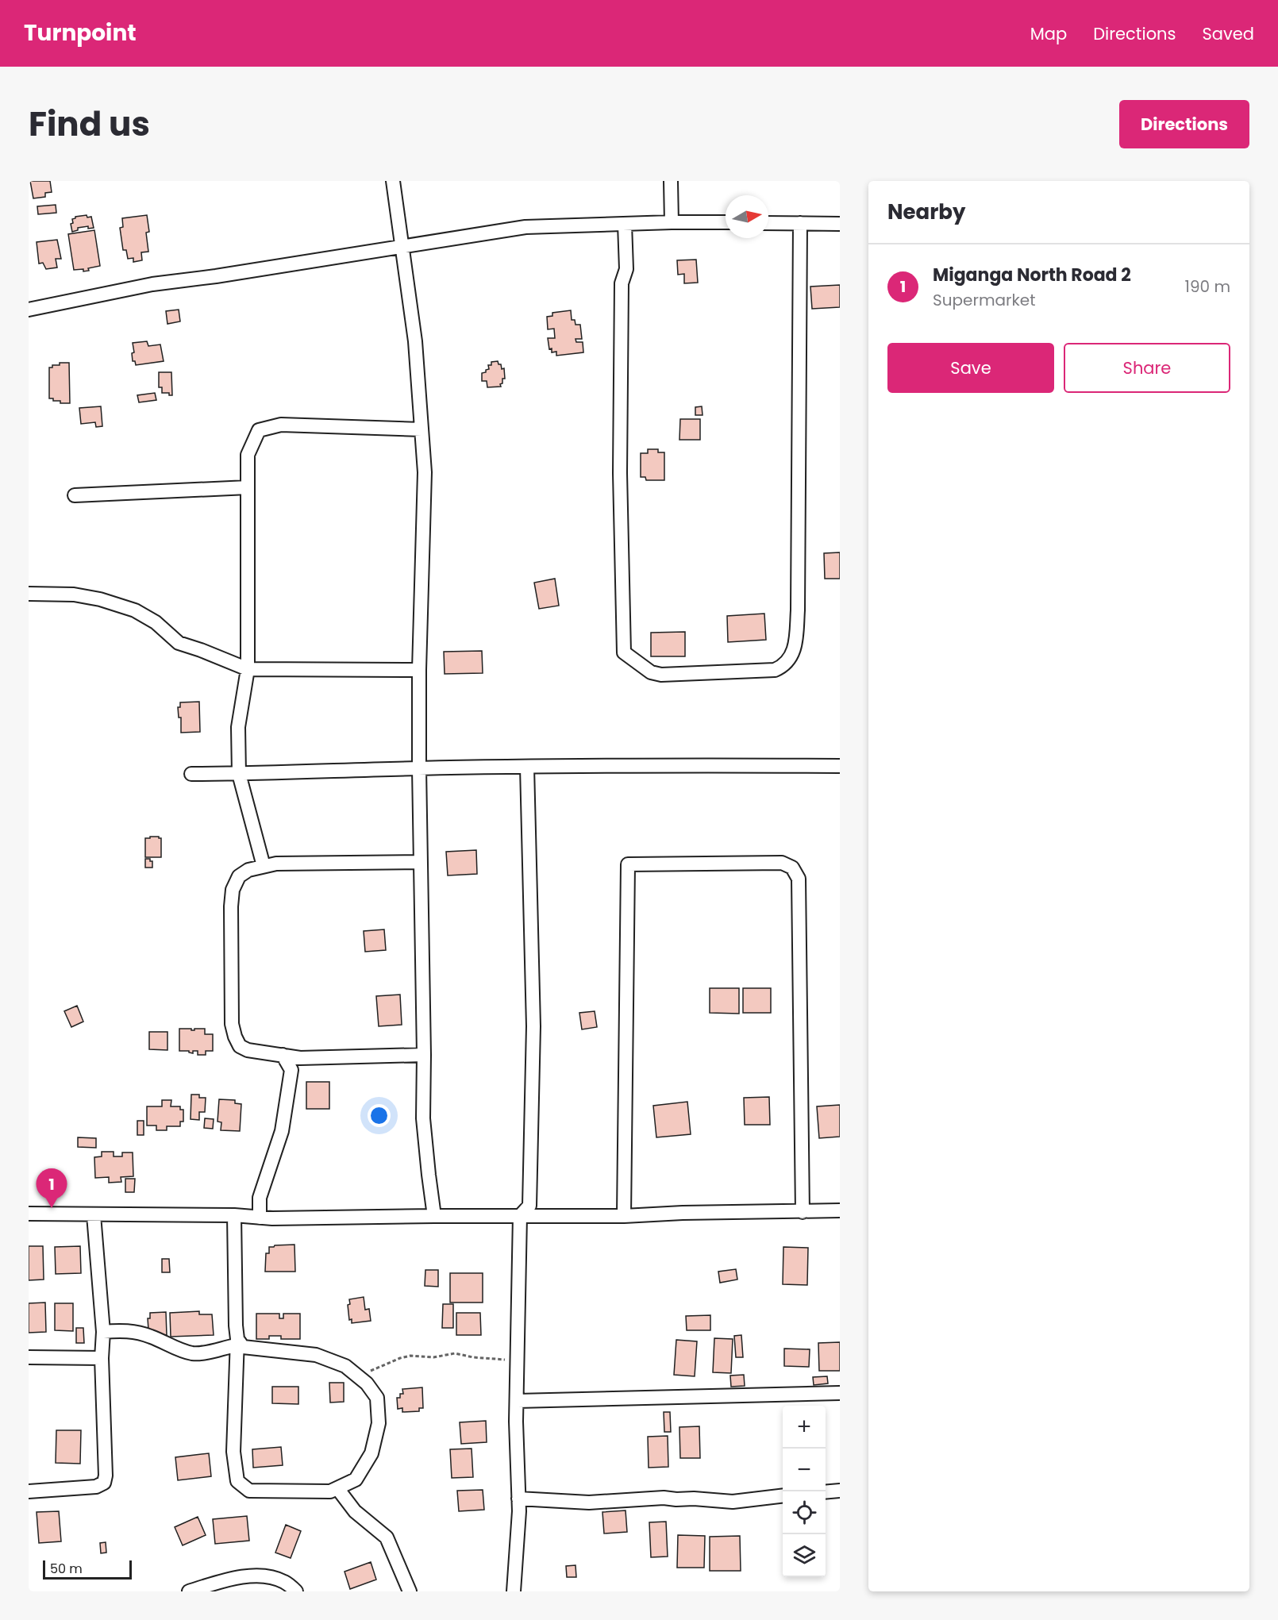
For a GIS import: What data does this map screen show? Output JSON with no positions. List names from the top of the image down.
{
  "scale_bar": "50 m",
  "north": "right",
  "page": {
    "header": "Turnpoint",
    "nav": ["Map", "Directions", "Saved"],
    "title": "Find us",
    "buttons": [
      "Directions",
      ["Save", "Share"]
    ],
    "heading": "Nearby",
    "list": [
      {
        "mark": "1",
        "name": "Miganga North Road 2",
        "note": "Supermarket",
        "value": "190 m"
      }
    ],
    "pins": "1",
    "map_buttons": ["+", "−"],
    "scale": "50 m"
  }
}
